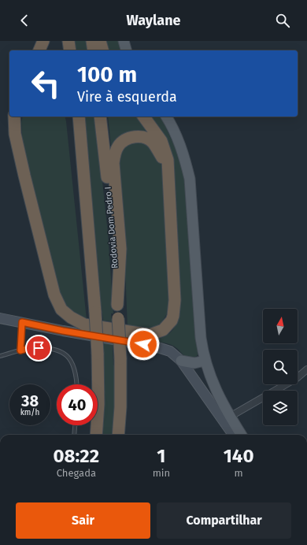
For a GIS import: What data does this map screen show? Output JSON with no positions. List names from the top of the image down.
{
  "streets": {
    "highway": ["Rodovia Dom Pedro I"]
  },
  "north": "top",
  "page": {
    "header": "Waylane",
    "turn": ["100 m", "Vire à esquerda"],
    "speed": "38 km/h",
    "limit": "40",
    "eta": [
      "08:22",
      "Chegada",
      "1",
      "min",
      "140",
      "m"
    ],
    "buttons": ["Sair", "Compartilhar"]
  }
}
